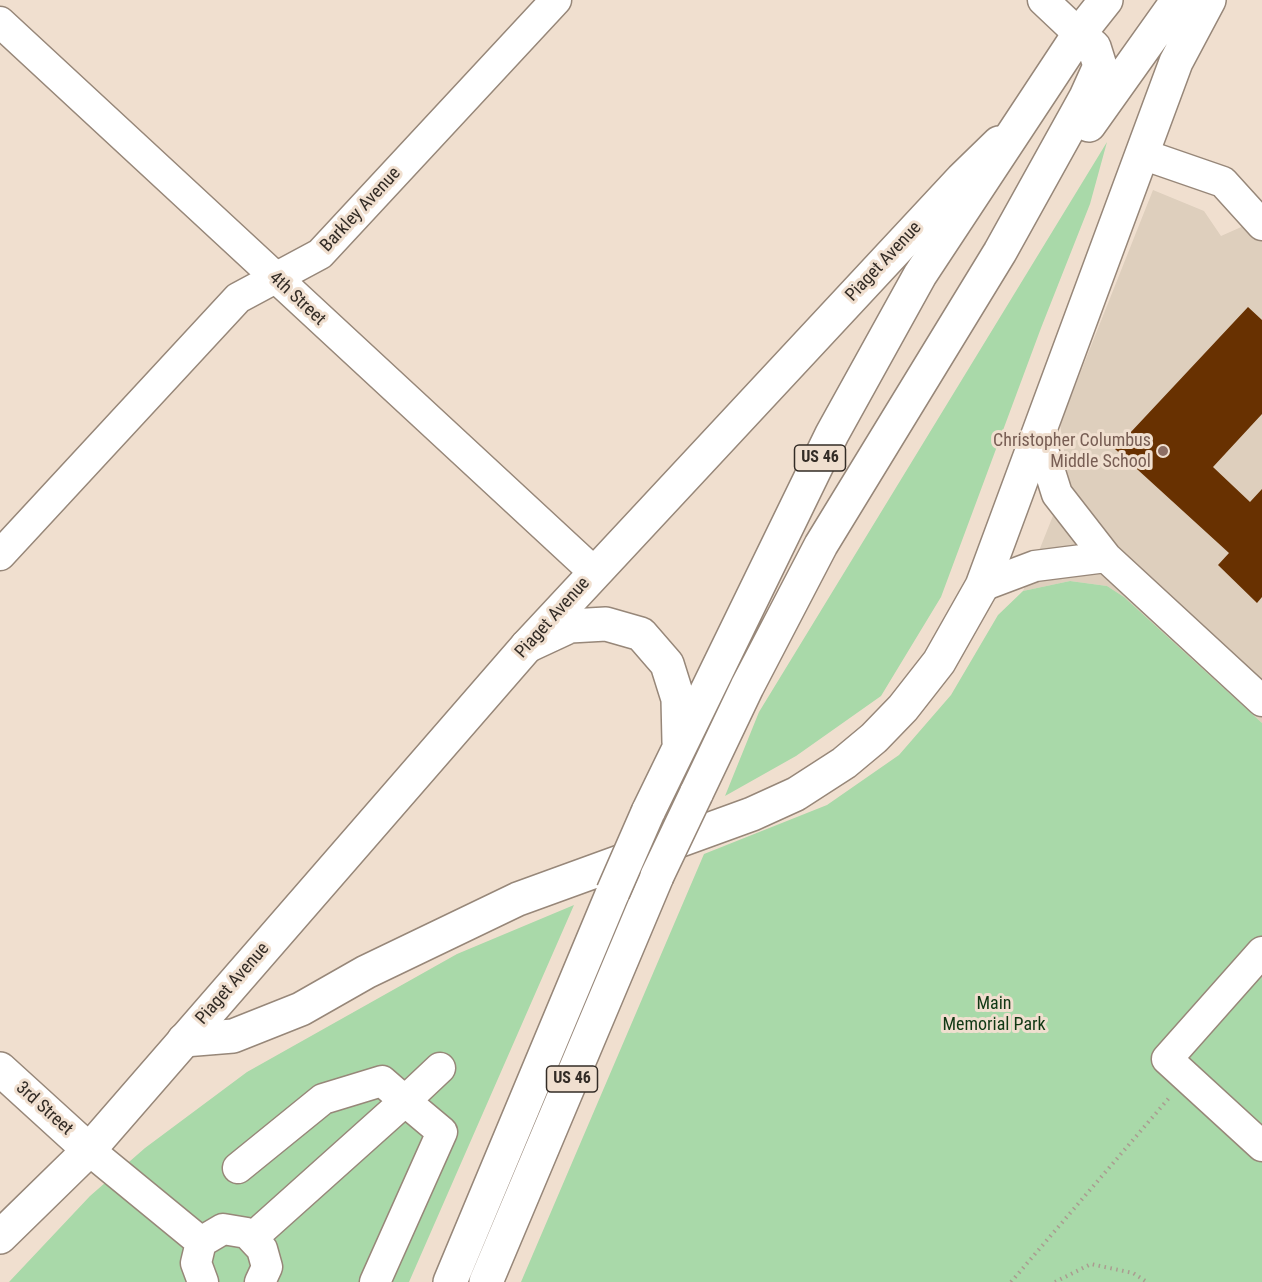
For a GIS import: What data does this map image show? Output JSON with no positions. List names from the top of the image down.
{
  "streets": {
    "main road": ["Piaget Avenue", "US 46", "3rd Street"],
    "street": ["Barkley Avenue", "4th Street"]
  },
  "crossings": [
    ["Barkley Avenue", "4th Street"],
    ["Piaget Avenue", "4th Street"],
    ["Piaget Avenue", "US 46"],
    ["Piaget Avenue", "3rd Street"]
  ],
  "parks": ["Main Memorial Park"],
  "places": ["Christopher Columbus Middle School"]
}
